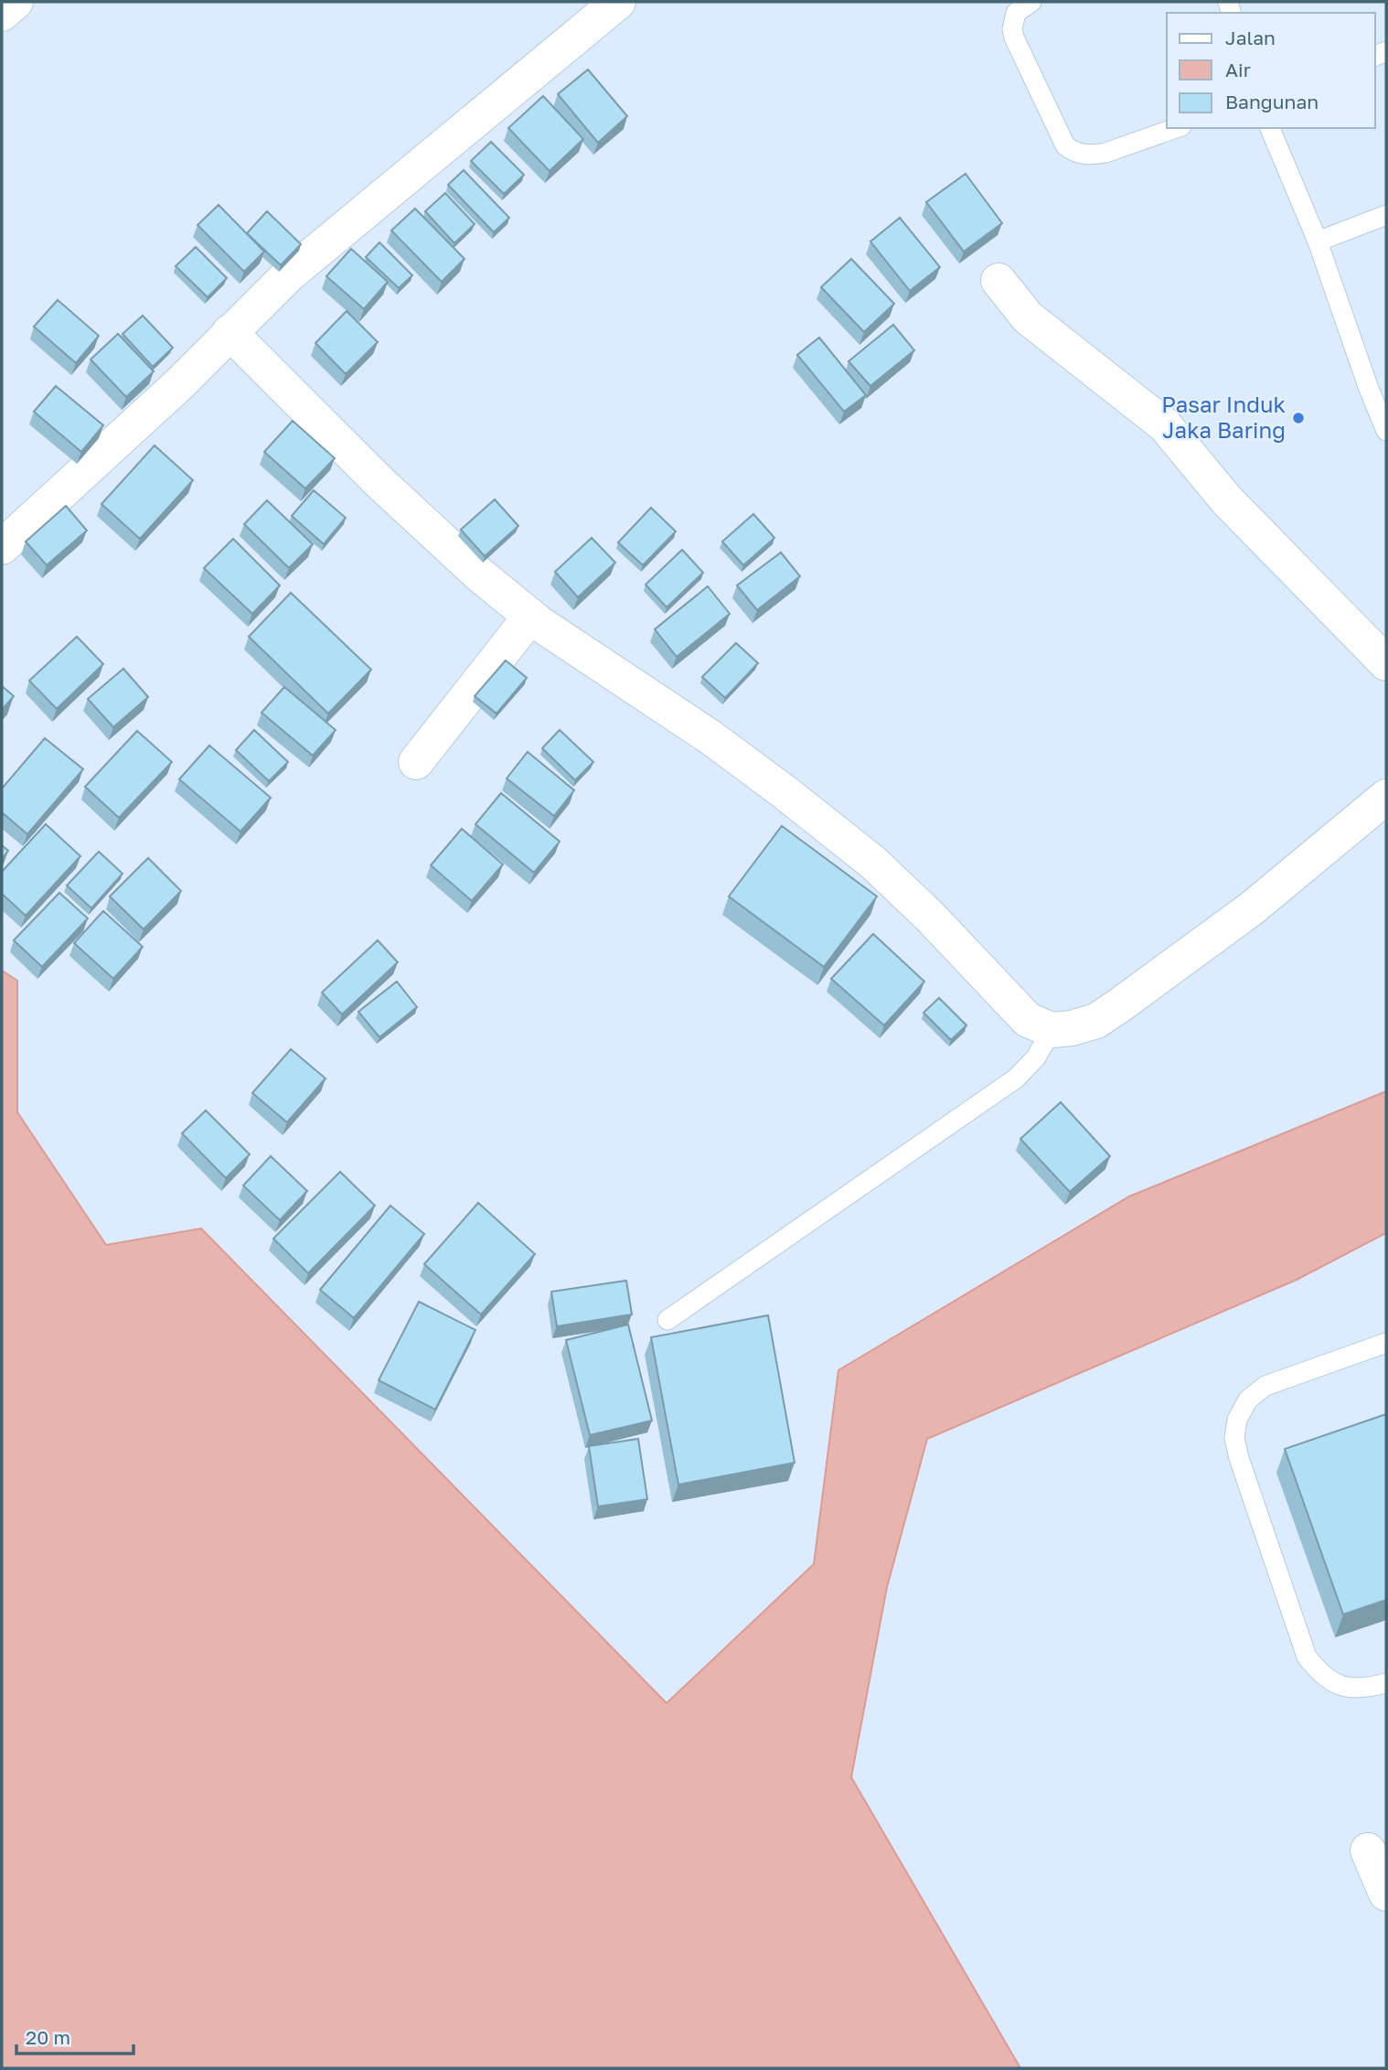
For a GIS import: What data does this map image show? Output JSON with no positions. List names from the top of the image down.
{
  "places": ["Pasar Induk Jaka Baring"],
  "legend": ["Jalan", "Air", "Bangunan"],
  "scale_bar": "20 m"
}
